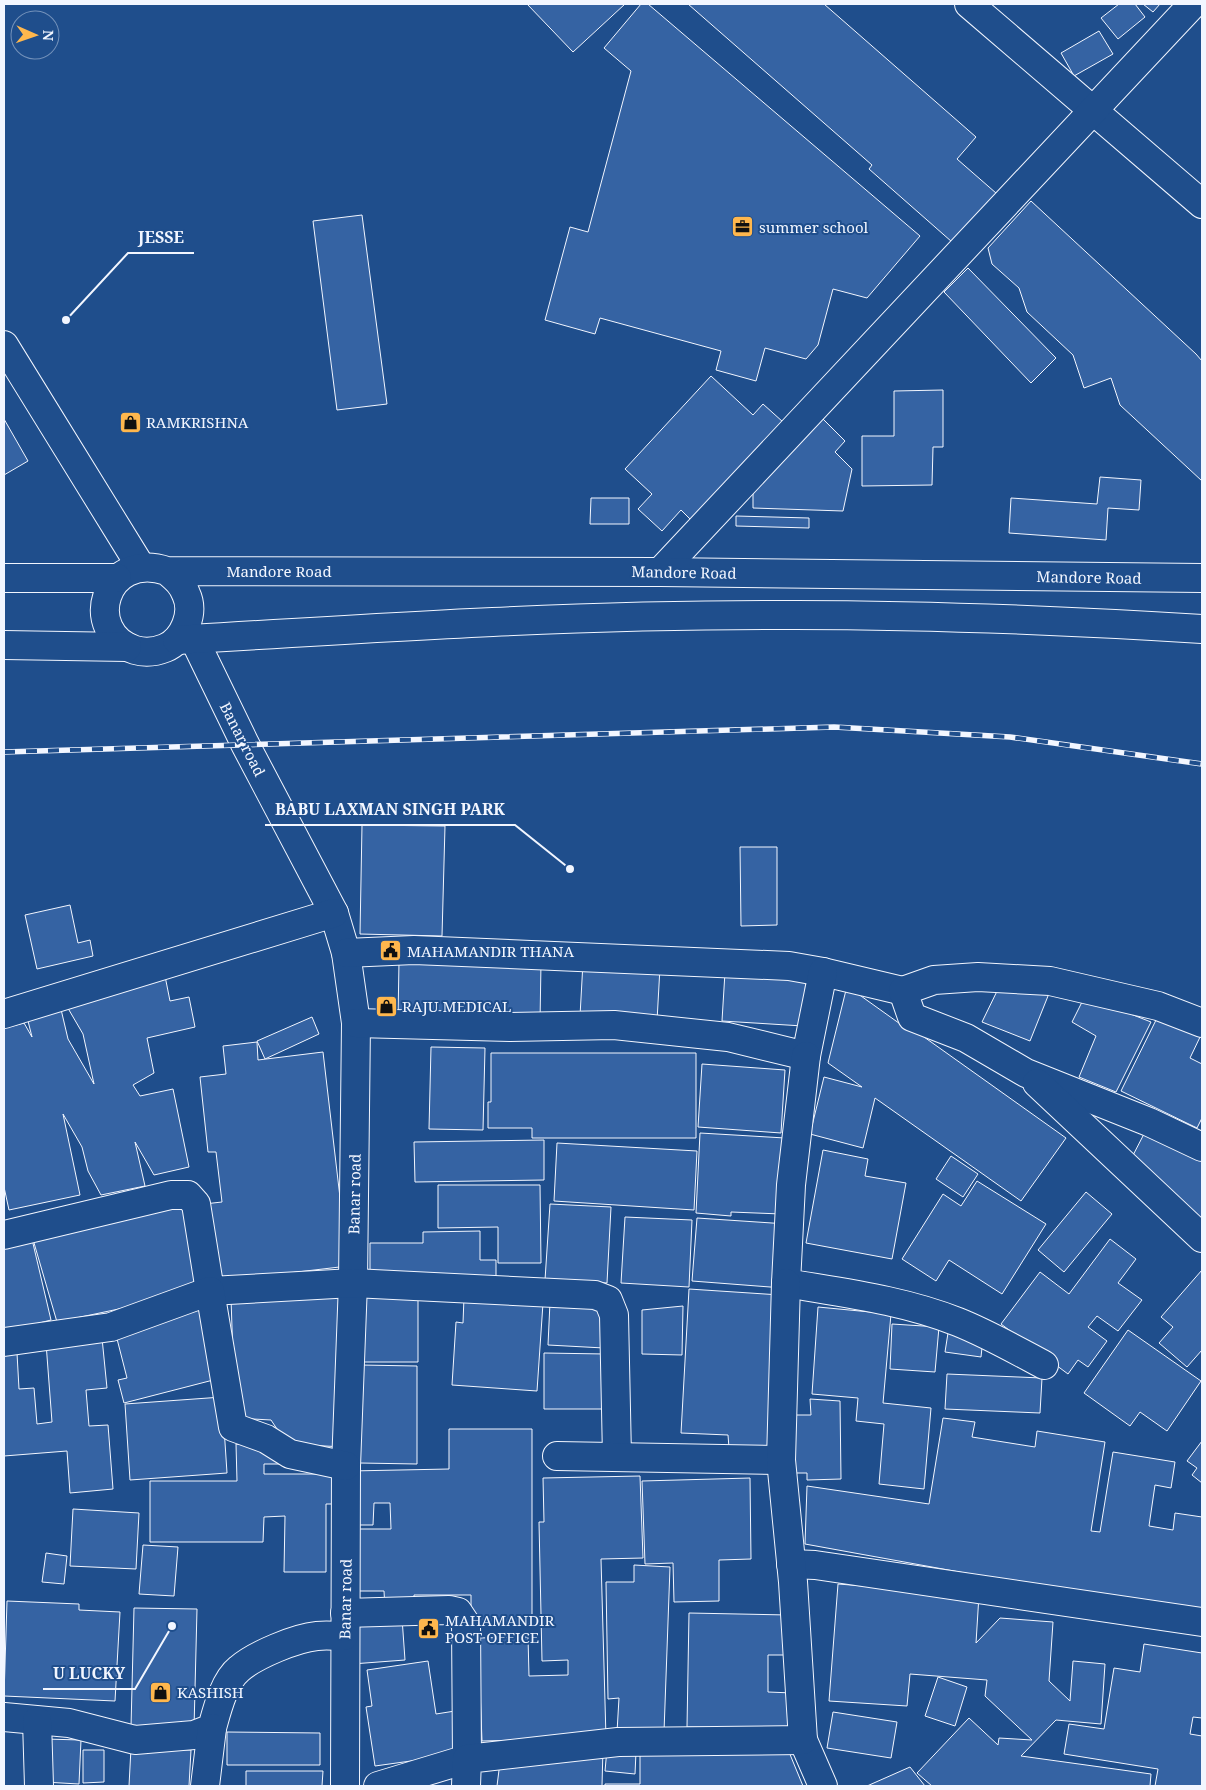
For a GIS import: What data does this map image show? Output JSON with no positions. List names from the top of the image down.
{
  "streets": {
    "main road": ["Mandore Road", "Banar road"]
  },
  "crossings": [
    ["Mandore Road", "Banar road"]
  ],
  "places": {
    "office": ["summer school"],
    "other": ["JESSE", "BABU LAXMAN SINGH PARK", "U LUCKY"],
    "shop": ["RAMKRISHNA", "RAJU MEDICAL", "KASHISH"],
    "public building": ["MAHAMANDIR THANA", "MAHAMANDIR POST OFFICE"]
  },
  "north": "right"
}
